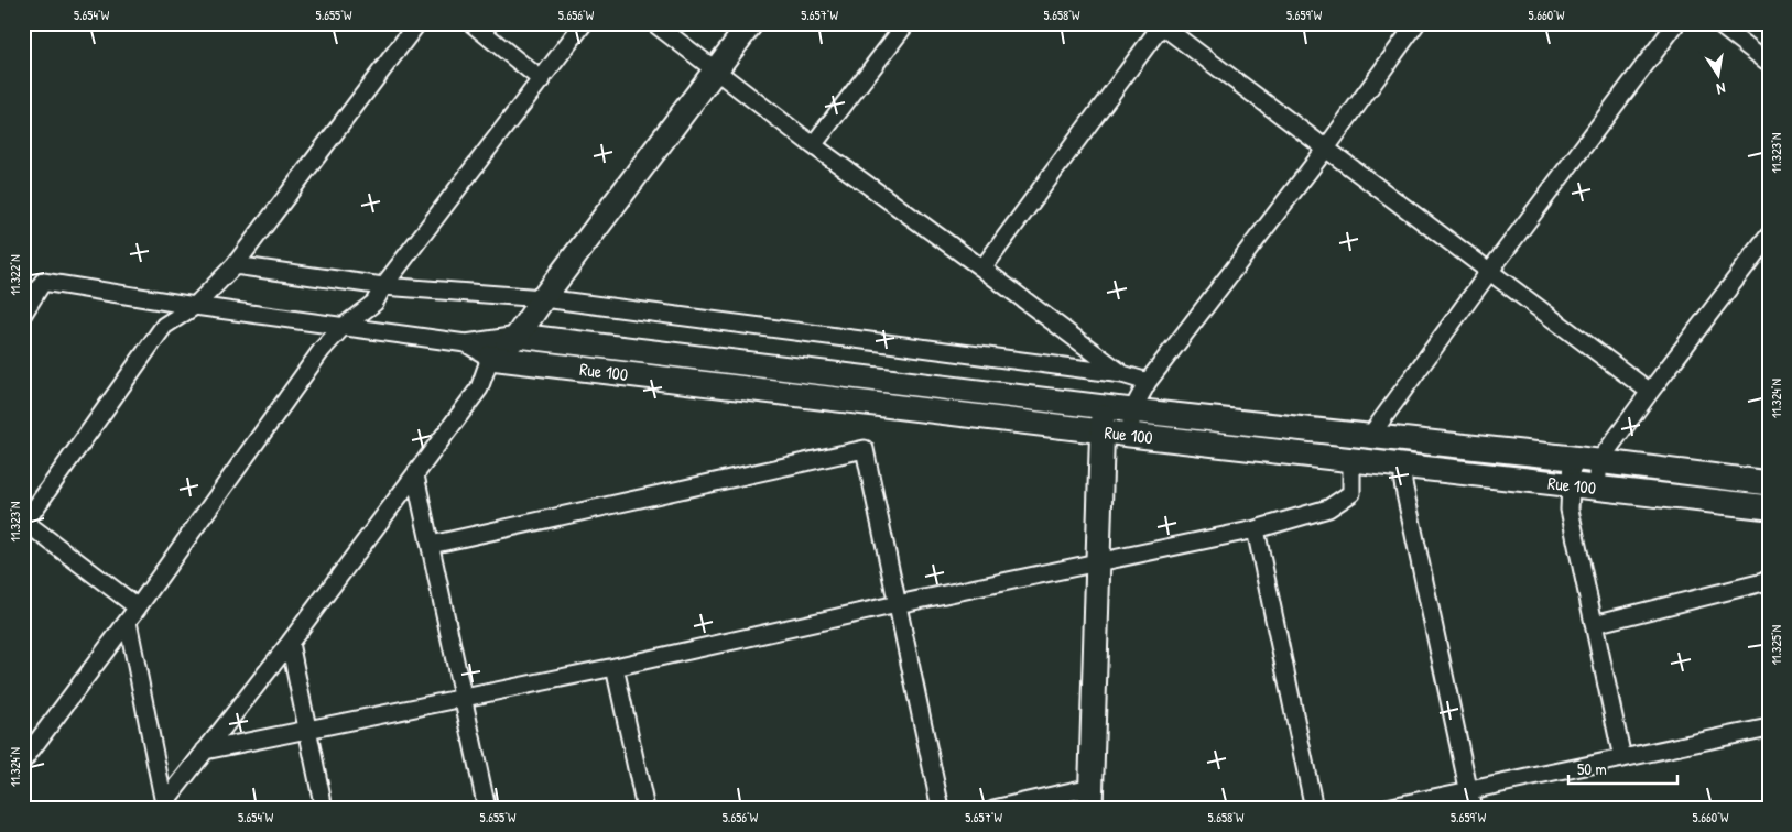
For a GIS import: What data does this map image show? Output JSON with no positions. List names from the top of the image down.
{
  "streets": {
    "street": ["Rue 100"]
  },
  "scale_bar": "50 m",
  "north": "bottom",
  "coordinates": [
    "5.654°W",
    "5.655°W",
    "5.656°W",
    "5.657°W",
    "5.658°W",
    "5.659°W",
    "5.660°W",
    "11.323°N",
    "11.322°N",
    "11.324°N",
    "11.325°N"
  ]
}
